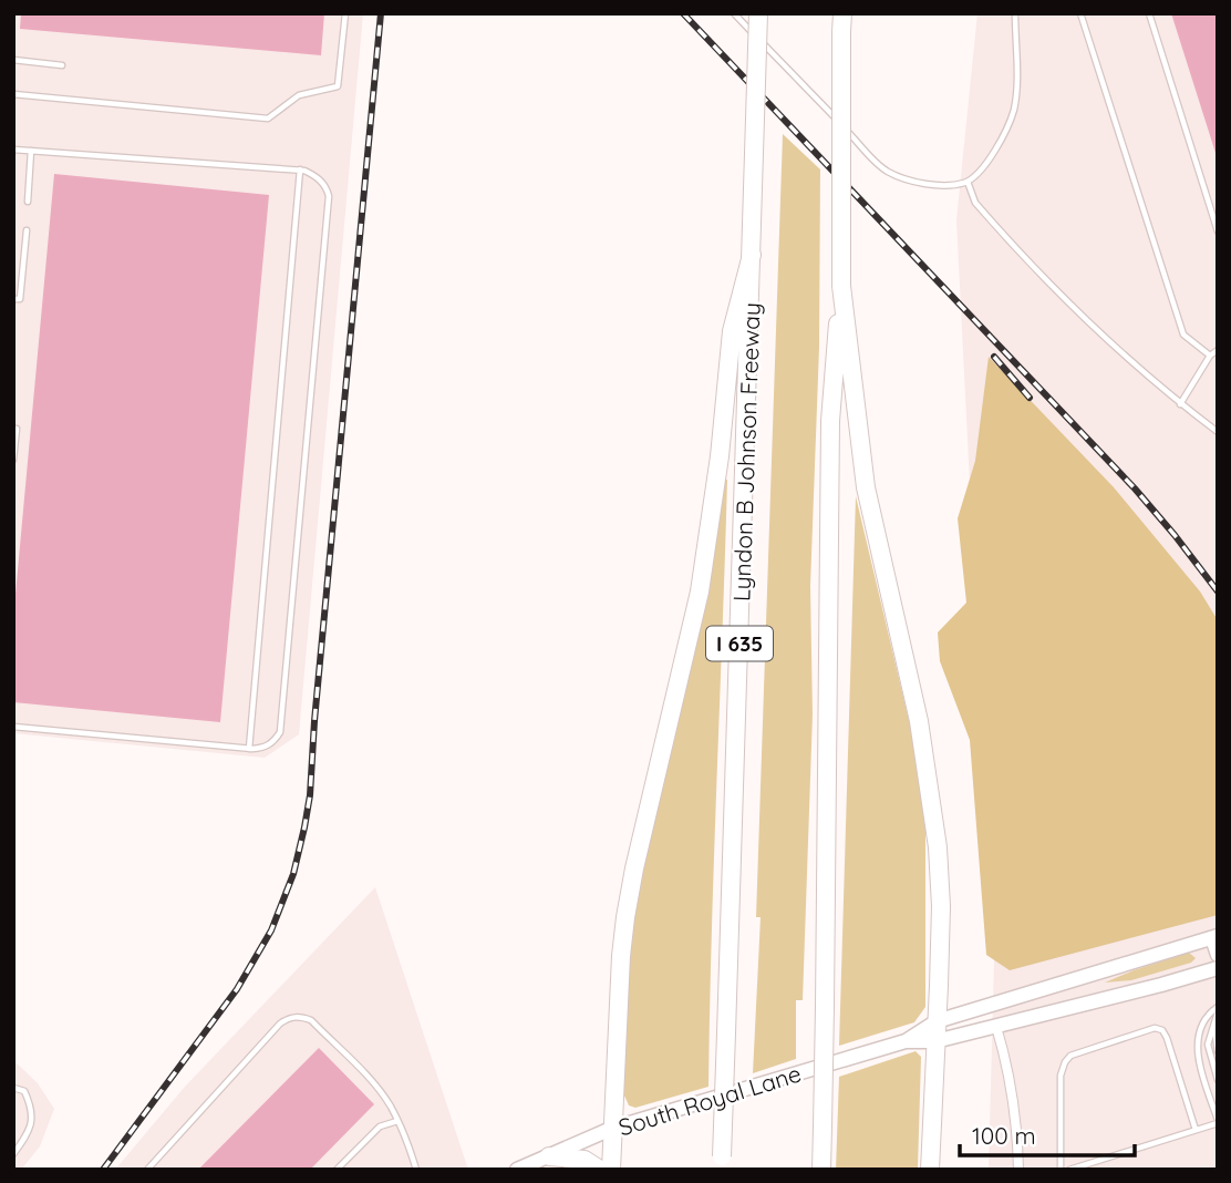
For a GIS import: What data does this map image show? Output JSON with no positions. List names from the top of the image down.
{
  "streets": {
    "highway": ["Lyndon B Johnson Freeway", "I 635"],
    "main road": ["South Royal Lane"]
  },
  "scale_bar": "100 m"
}
